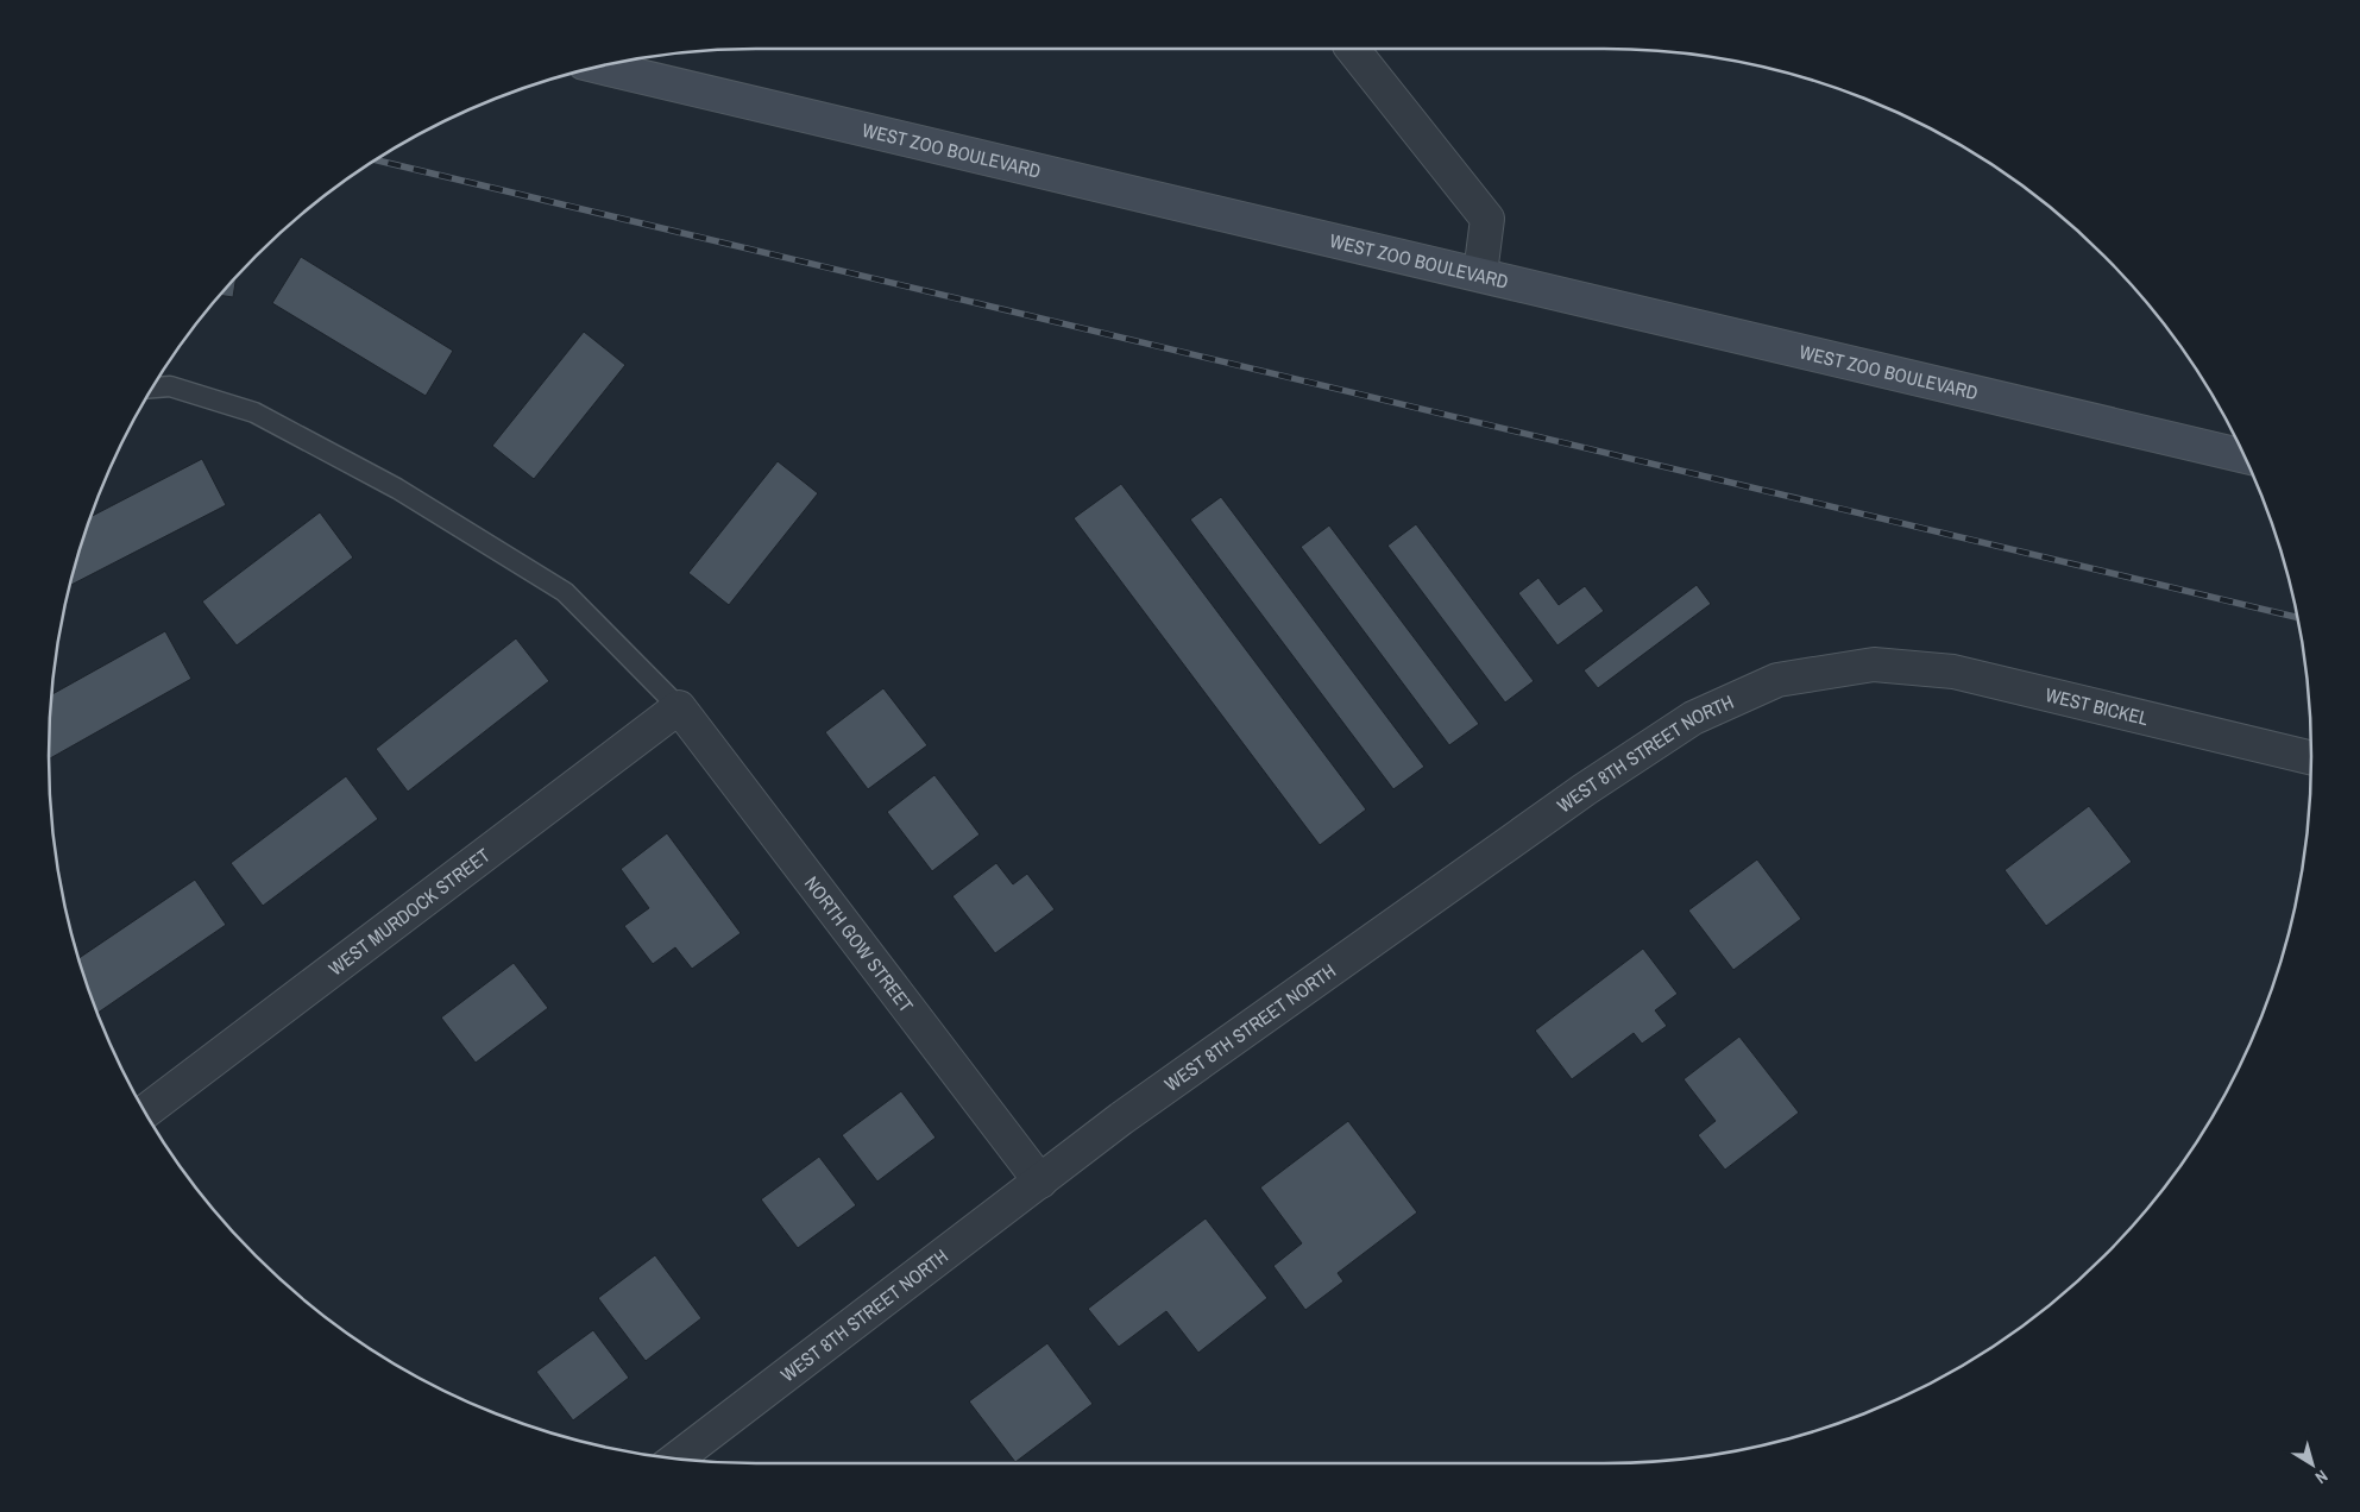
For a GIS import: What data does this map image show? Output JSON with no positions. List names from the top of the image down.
{
  "streets": {
    "main road": ["WEST ZOO BOULEVARD"],
    "street": [
      "WEST BICKEL",
      "WEST 8TH STREET NORTH",
      "WEST MURDOCK STREET",
      "NORTH GOW STREET"
    ]
  },
  "crossings": [
    ["WEST BICKEL", "WEST 8TH STREET NORTH"],
    ["WEST 8TH STREET NORTH", "NORTH GOW STREET"],
    ["WEST MURDOCK STREET", "NORTH GOW STREET"]
  ],
  "north": "bottom right"
}
